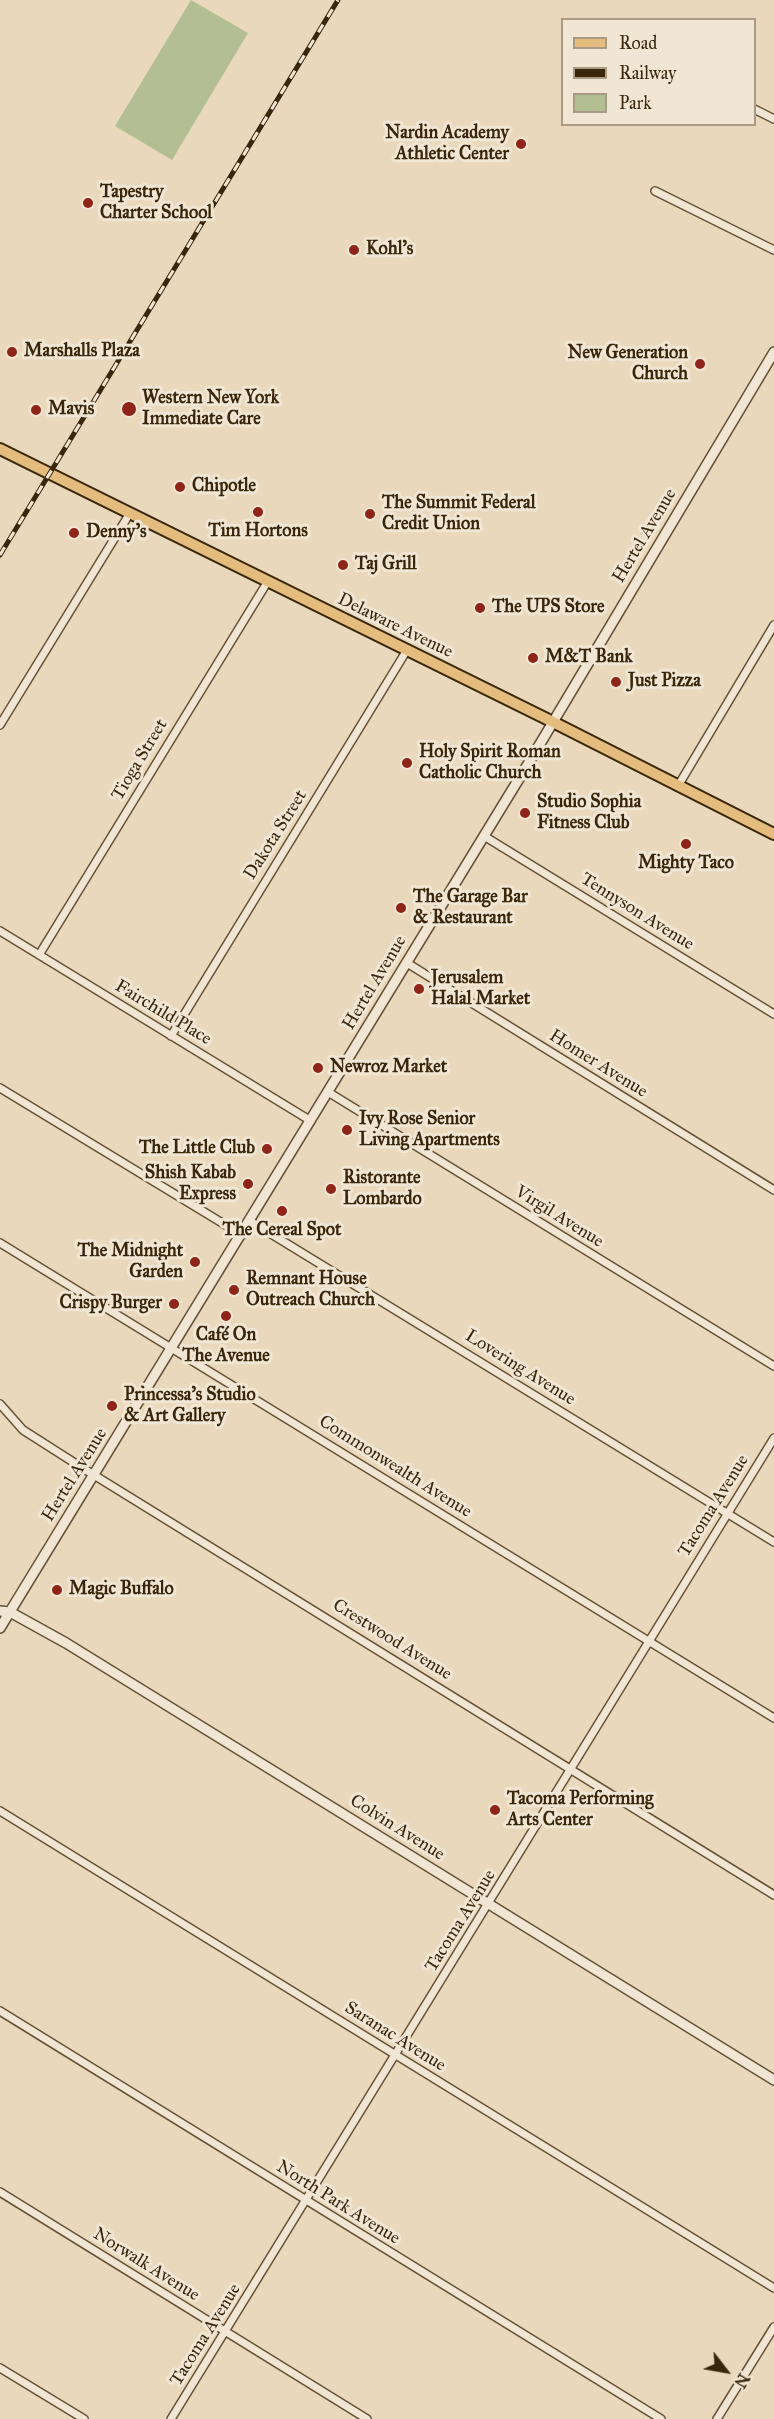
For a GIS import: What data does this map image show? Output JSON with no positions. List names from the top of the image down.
{
  "streets": {
    "main road": ["Delaware Avenue"],
    "street": [
      "Hertel Avenue",
      "Tioga Street",
      "Dakota Street",
      "Tennyson Avenue",
      "Fairchild Place",
      "Homer Avenue",
      "Virgil Avenue",
      "Lovering Avenue",
      "Commonwealth Avenue",
      "Tacoma Avenue",
      "Crestwood Avenue",
      "Colvin Avenue",
      "Saranac Avenue",
      "North Park Avenue",
      "Norwalk Avenue"
    ]
  },
  "crossings": [
    ["Hertel Avenue", "Delaware Avenue"],
    ["Hertel Avenue", "Tennyson Avenue"],
    ["Hertel Avenue", "Fairchild Place"],
    ["Hertel Avenue", "Homer Avenue"],
    ["Hertel Avenue", "Virgil Avenue"],
    ["Hertel Avenue", "Lovering Avenue"],
    ["Hertel Avenue", "Commonwealth Avenue"],
    ["Hertel Avenue", "Crestwood Avenue"],
    ["Hertel Avenue", "Colvin Avenue"],
    ["Delaware Avenue", "Tioga Street"],
    ["Delaware Avenue", "Dakota Street"],
    ["Tioga Street", "Fairchild Place"],
    ["Dakota Street", "Fairchild Place"],
    ["Lovering Avenue", "Tacoma Avenue"],
    ["Commonwealth Avenue", "Tacoma Avenue"],
    ["Tacoma Avenue", "Crestwood Avenue"],
    ["Tacoma Avenue", "Colvin Avenue"],
    ["Tacoma Avenue", "Saranac Avenue"],
    ["Tacoma Avenue", "North Park Avenue"],
    ["Tacoma Avenue", "Norwalk Avenue"]
  ],
  "places": [
    "Nardin Academy Athletic Center",
    "Tapestry Charter School",
    "Kohl's",
    "Marshalls Plaza",
    "New Generation Church",
    "Western New York Immediate Care",
    "Mavis",
    "Chipotle",
    "Tim Hortons",
    "The Summit Federal Credit Union",
    "Denny's",
    "Taj Grill",
    "The UPS Store",
    "M&T Bank",
    "Just Pizza",
    "Holy Spirit Roman Catholic Church",
    "Studio Sophia Fitness Club",
    "Mighty Taco",
    "The Garage Bar & Restaurant",
    "Jerusalem Halal Market",
    "Newroz Market",
    "Ivy Rose Senior Living Apartments",
    "The Little Club",
    "Shish Kabab Express",
    "Ristorante Lombardo",
    "The Cereal Spot",
    "The Midnight Garden",
    "Remnant House Outreach Church",
    "Crispy Burger",
    "Café On The Avenue",
    "Princessa's Studio & Art Gallery",
    "Magic Buffalo",
    "Tacoma Performing Arts Center"
  ],
  "legend": ["Road", "Railway", "Park"],
  "north": "bottom right"
}
